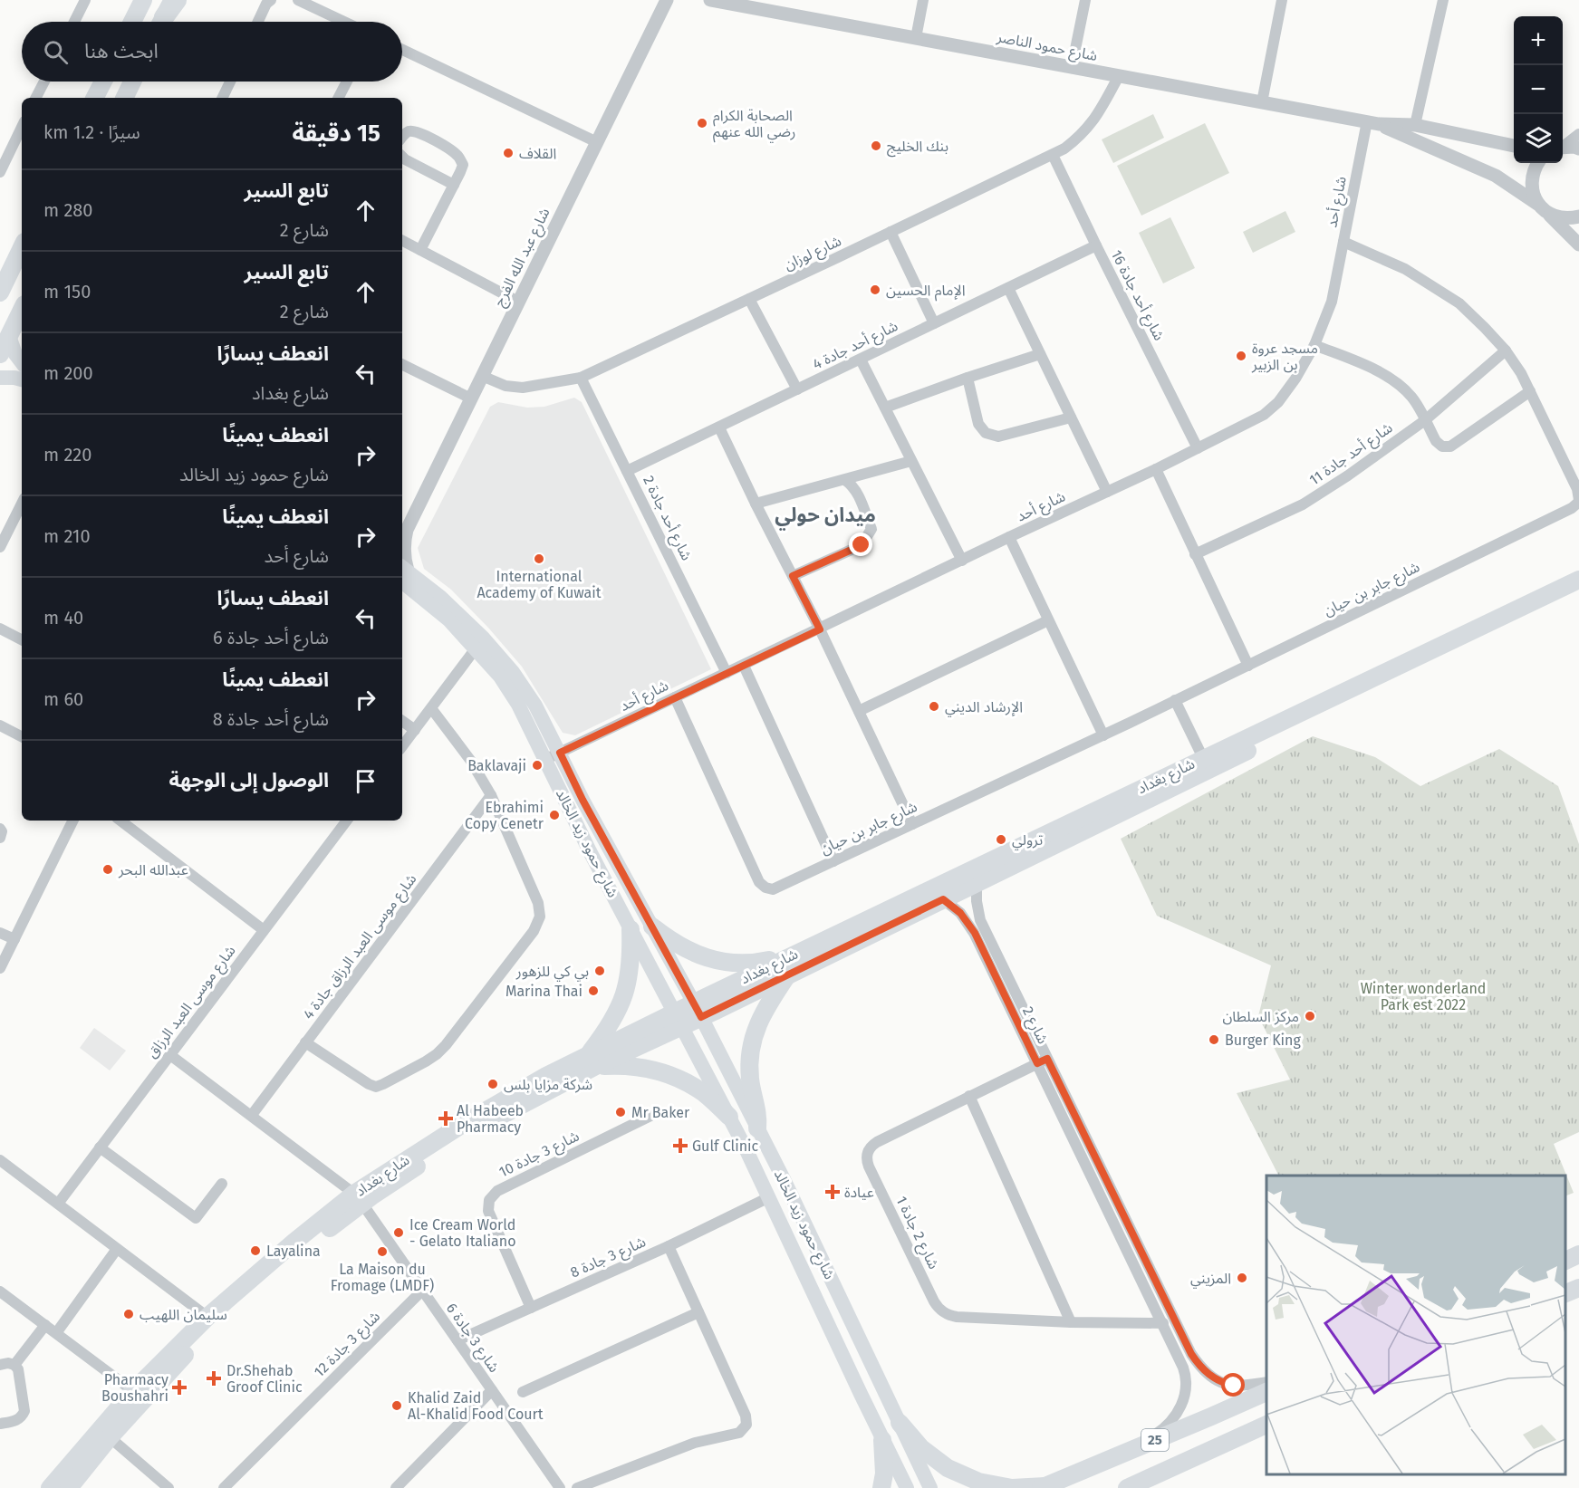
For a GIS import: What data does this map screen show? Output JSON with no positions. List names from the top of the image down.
{
  "streets": {
    "main road": ["شارع بغداد", "شارع حمود زيد الخالد", "25"],
    "street": [
      "شارع حمود الناصر",
      "شارع أحد",
      "شارع لوزان",
      "شارع عبد الله الفرج",
      "شارع أحد جادة 16",
      "شارع أحد جادة 4",
      "شارع أحد جادة 11",
      "شارع أحد جادة 2",
      "شارع جابر بن حيان",
      "شارع موسى العبد الرزاق جادة 4",
      "شارع موسى العبد الرزاق",
      "شارع 2",
      "شارع 3 جادة 10",
      "شارع 2 جادة 1",
      "شارع 3 جادة 8",
      "شارع 3 جادة 6",
      "شارع 3 جادة 12"
    ]
  },
  "crossings": [
    ["شارع حمود الناصر", "شارع أحد"],
    ["شارع حمود الناصر", "شارع لوزان"],
    ["شارع أحد", "شارع أحد جادة 16"],
    ["شارع أحد", "شارع أحد جادة 2"],
    ["شارع أحد", "شارع جابر بن حيان"],
    ["شارع أحد", "شارع حمود زيد الخالد"],
    ["شارع لوزان", "شارع عبد الله الفرج"],
    ["شارع لوزان", "شارع أحد جادة 16"],
    ["شارع لوزان", "شارع أحد جادة 2"],
    ["شارع عبد الله الفرج", "شارع حمود زيد الخالد"],
    ["شارع أحد جادة 16", "شارع أحد جادة 4"],
    ["شارع أحد جادة 4", "شارع أحد جادة 2"],
    ["شارع أحد جادة 11", "شارع جابر بن حيان"],
    ["شارع بغداد", "شارع حمود زيد الخالد"],
    ["شارع بغداد", "شارع 2"],
    ["شارع بغداد", "شارع 3 جادة 6"],
    ["شارع حمود زيد الخالد", "شارع 3 جادة 8"],
    ["شارع موسى العبد الرزاق جادة 4", "شارع 3 جادة 6"],
    ["شارع موسى العبد الرزاق", "شارع 3 جادة 6"],
    ["شارع 2", "شارع 2 جادة 1"],
    ["شارع 2", "25"],
    ["شارع 3 جادة 10", "شارع 3 جادة 8"],
    ["شارع 3 جادة 8", "شارع 3 جادة 6"],
    ["شارع 3 جادة 6", "شارع 3 جادة 12"]
  ],
  "districts": ["ميدان حولي"],
  "parks": ["Winter wonderland Park est 2022"],
  "places": {
    "other": [
      "الصحابة الكرام رضي الله عنهم",
      "بنك الخليج",
      "القلاف",
      "الإمام الحسين",
      "مسجد عروة بن الزبير",
      "International Academy of Kuwait",
      "الإرشاد الديني",
      "Baklavaji",
      "Ebrahimi Copy Cenetr",
      "ترولي",
      "عبدالله البحر",
      "بي كي للزهور",
      "Marina Thai",
      "مركز السلطان",
      "Burger King",
      "شركة مزايا بلس",
      "Mr Baker",
      "Ice Cream World - Gelato Italiano",
      "Layalina",
      "La Maison du Fromage (LMDF)",
      "المزيني",
      "سليمان اللهيب",
      "Khalid Zaid Al-Khalid Food Court"
    ],
    "health": [
      "Al Habeeb Pharmacy",
      "Gulf Clinic",
      "عيادة",
      "Dr.Shehab Groof Clinic",
      "Pharmacy Boushahri"
    ]
  },
  "page": {
    "map_buttons": ["+", "−"],
    "search": "ابحث هنا",
    "heading": ["15 دقيقة", "سيرًا · 1.2 km"],
    "list": [
      ["تابع السير", "شارع 2", "280 m"],
      ["تابع السير", "شارع 2", "150 m"],
      ["انعطف يسارًا", "شارع بغداد", "200 m"],
      ["انعطف يمينًا", "شارع حمود زيد الخالد", "220 m"],
      ["انعطف يمينًا", "شارع أحد", "210 m"],
      ["انعطف يسارًا", "شارع أحد جادة 6", "40 m"],
      ["انعطف يمينًا", "شارع أحد جادة 8", "60 m"],
      "الوصول إلى الوجهة"
    ]
  }
}
